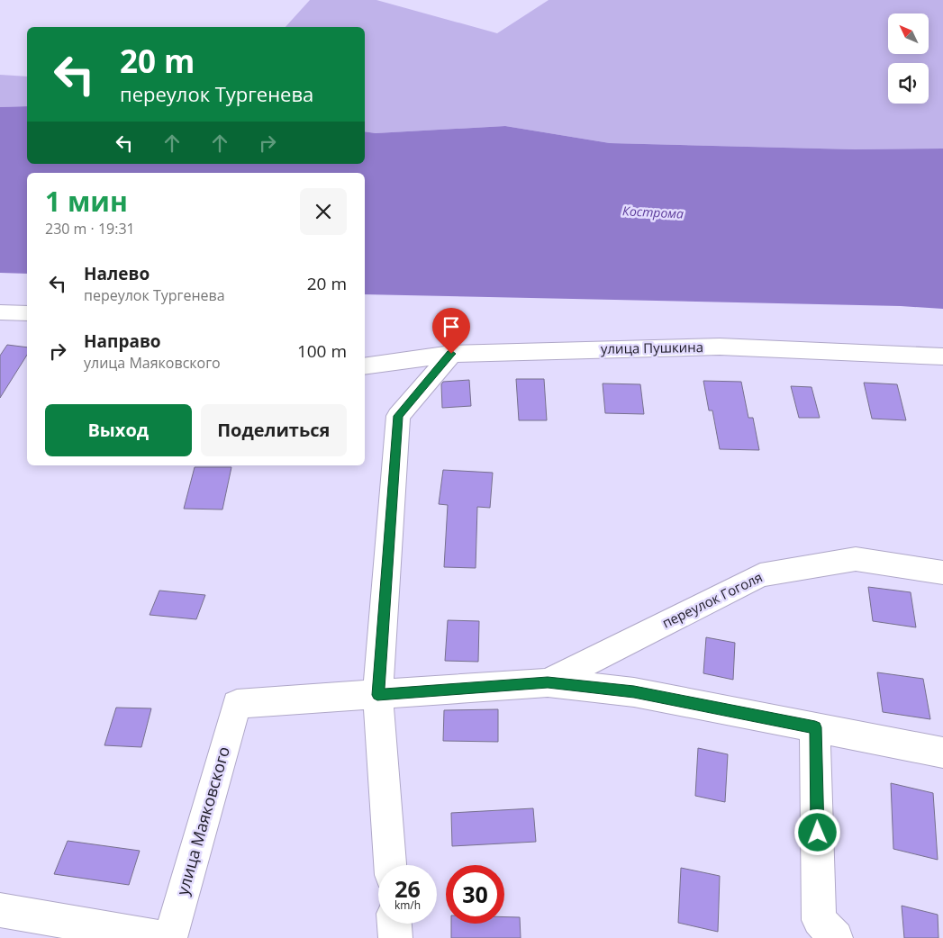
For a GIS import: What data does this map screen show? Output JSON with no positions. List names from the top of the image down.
{
  "streets": {
    "street": ["улица Пушкина", "переулок Гоголя", "улица Маяковского"]
  },
  "water": ["Кострома"],
  "north": "top left",
  "page": {
    "turn": ["20 m", "переулок Тургенева"],
    "heading": ["1 мин", "230 m · 19:31"],
    "list": [
      {
        "name": "Налево",
        "note": "переулок Тургенева",
        "value": "20 m"
      },
      {
        "name": "Направо",
        "note": "улица Маяковского",
        "value": "100 m"
      }
    ],
    "buttons": ["Выход", "Поделиться"],
    "speed": "26 km/h",
    "limit": "30"
  }
}
